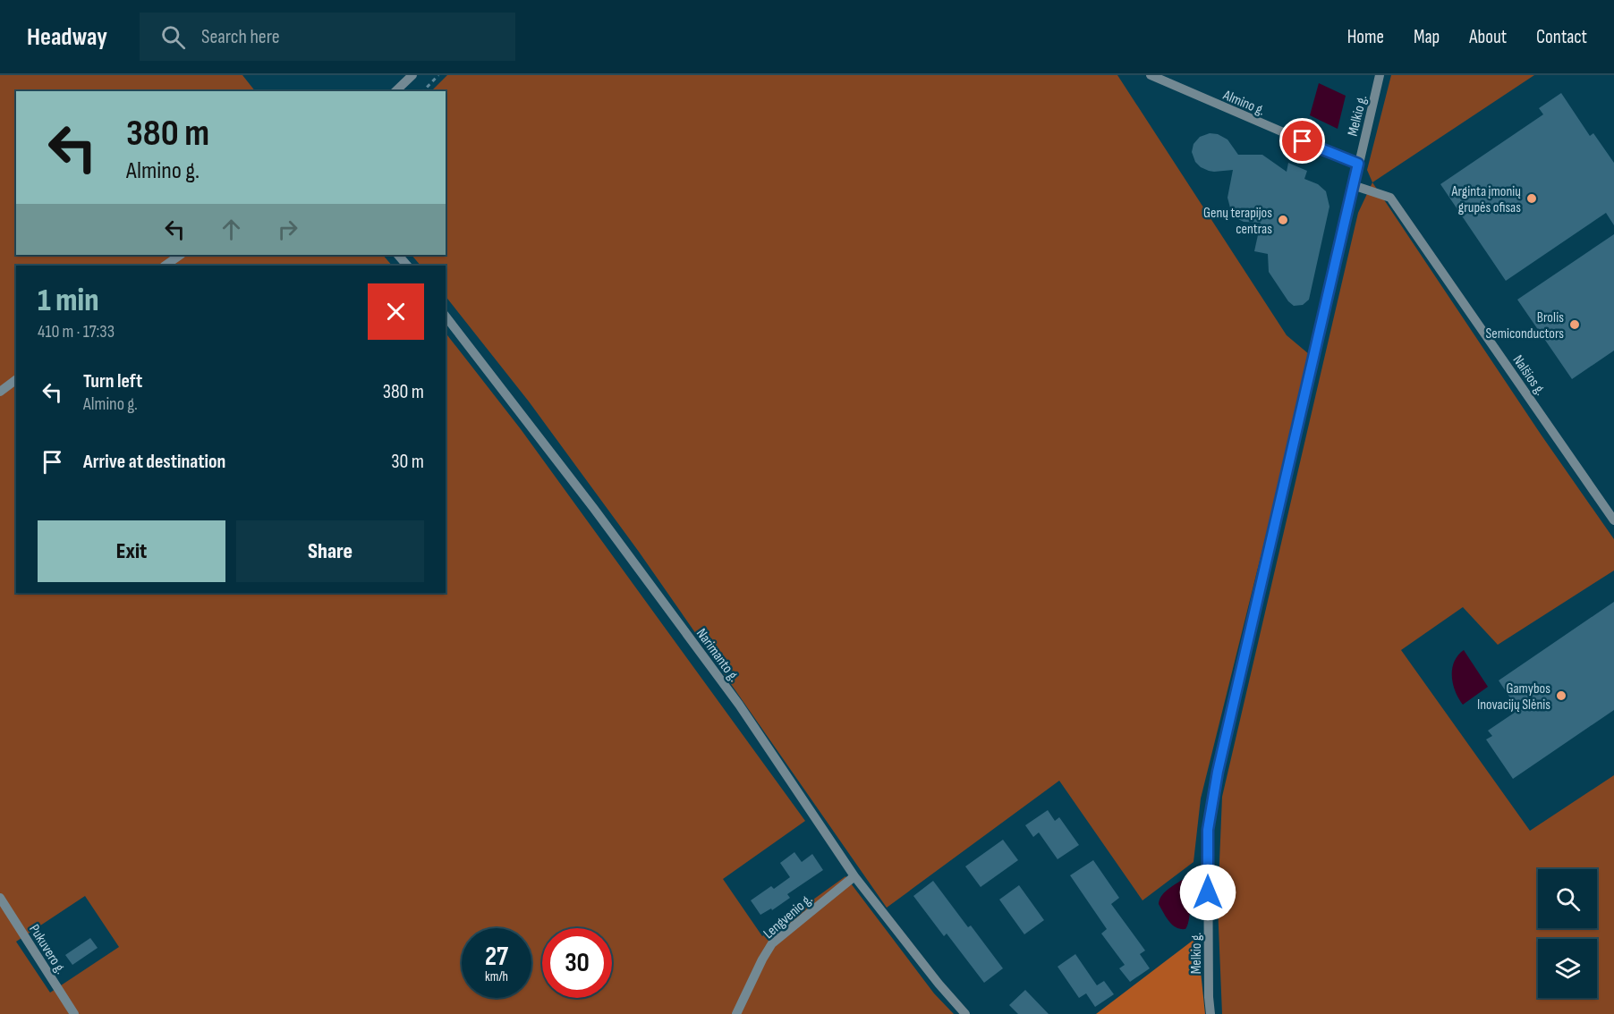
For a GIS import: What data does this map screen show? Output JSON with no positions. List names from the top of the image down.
{
  "streets": {
    "street": [
      "Almino g.",
      "Melkio g.",
      "Nalšios g.",
      "Narimanto g.",
      "Lengvenio g.",
      "Pukuvero g."
    ]
  },
  "crossings": [
    ["Almino g.", "Melkio g."],
    ["Melkio g.", "Nalšios g."],
    ["Narimanto g.", "Lengvenio g."]
  ],
  "places": [
    "Arginta įmonių grupės ofisas",
    "Genų terapijos centras",
    "Brolis Semiconductors",
    "Gamybos Inovacijų Slėnis"
  ],
  "page": {
    "header": "Headway",
    "search": "Search here",
    "nav": [
      "Home",
      "Map",
      "About",
      "Contact"
    ],
    "turn": ["380 m", "Almino g."],
    "heading": ["1 min", "410 m · 17:33"],
    "list": [
      {
        "name": "Turn left",
        "note": "Almino g.",
        "value": "380 m"
      },
      {
        "name": "Arrive at destination",
        "value": "30 m"
      }
    ],
    "buttons": ["Exit", "Share"],
    "speed": "27 km/h",
    "limit": "30"
  }
}
